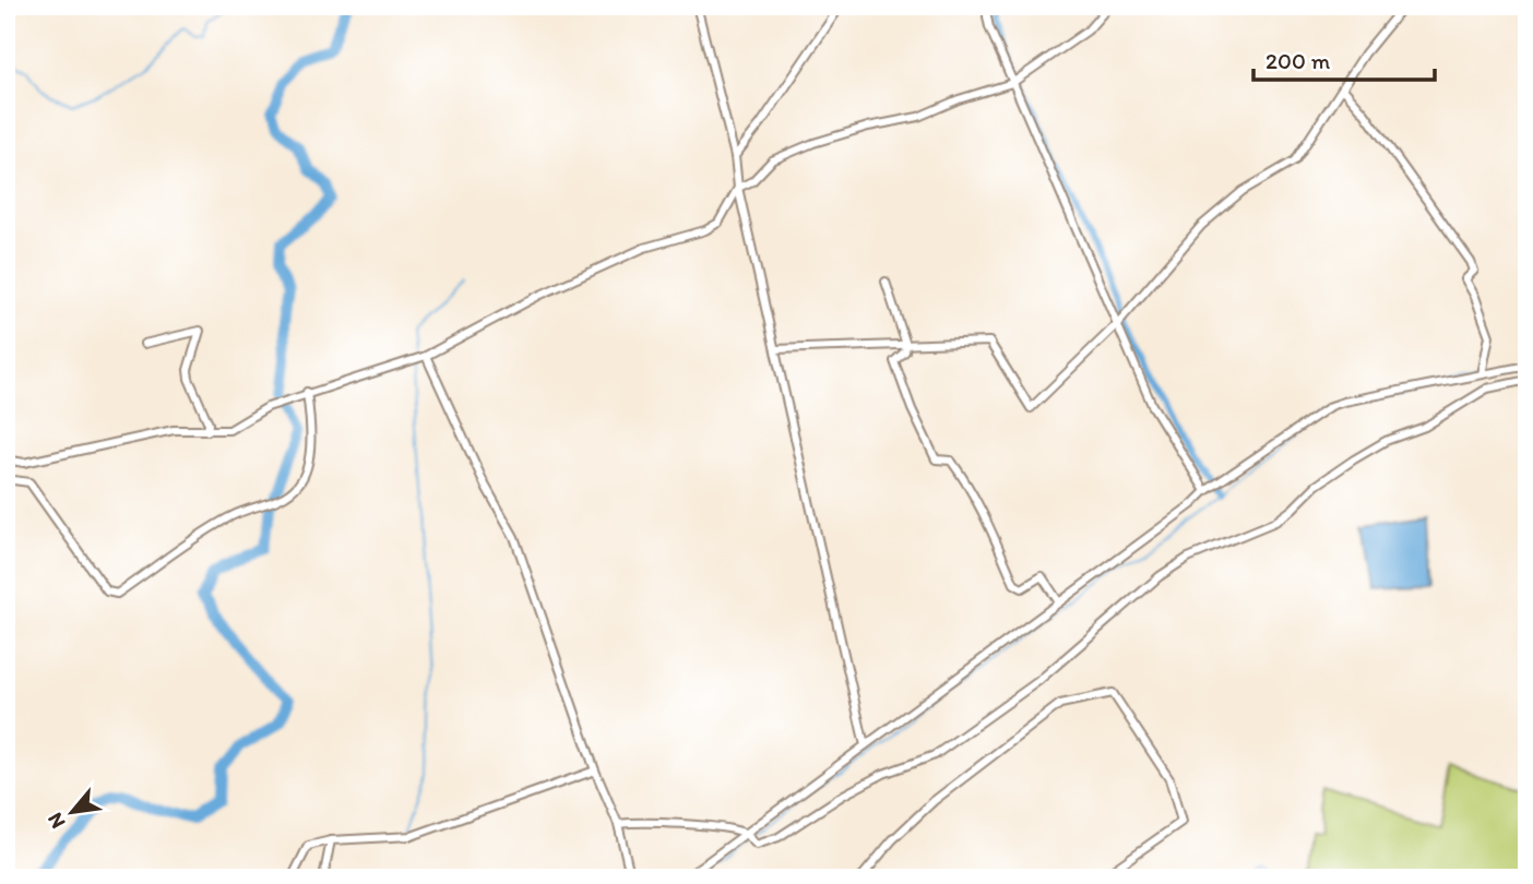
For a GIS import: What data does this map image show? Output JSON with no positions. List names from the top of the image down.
{
  "scale_bar": "200 m",
  "north": "bottom left"
}
